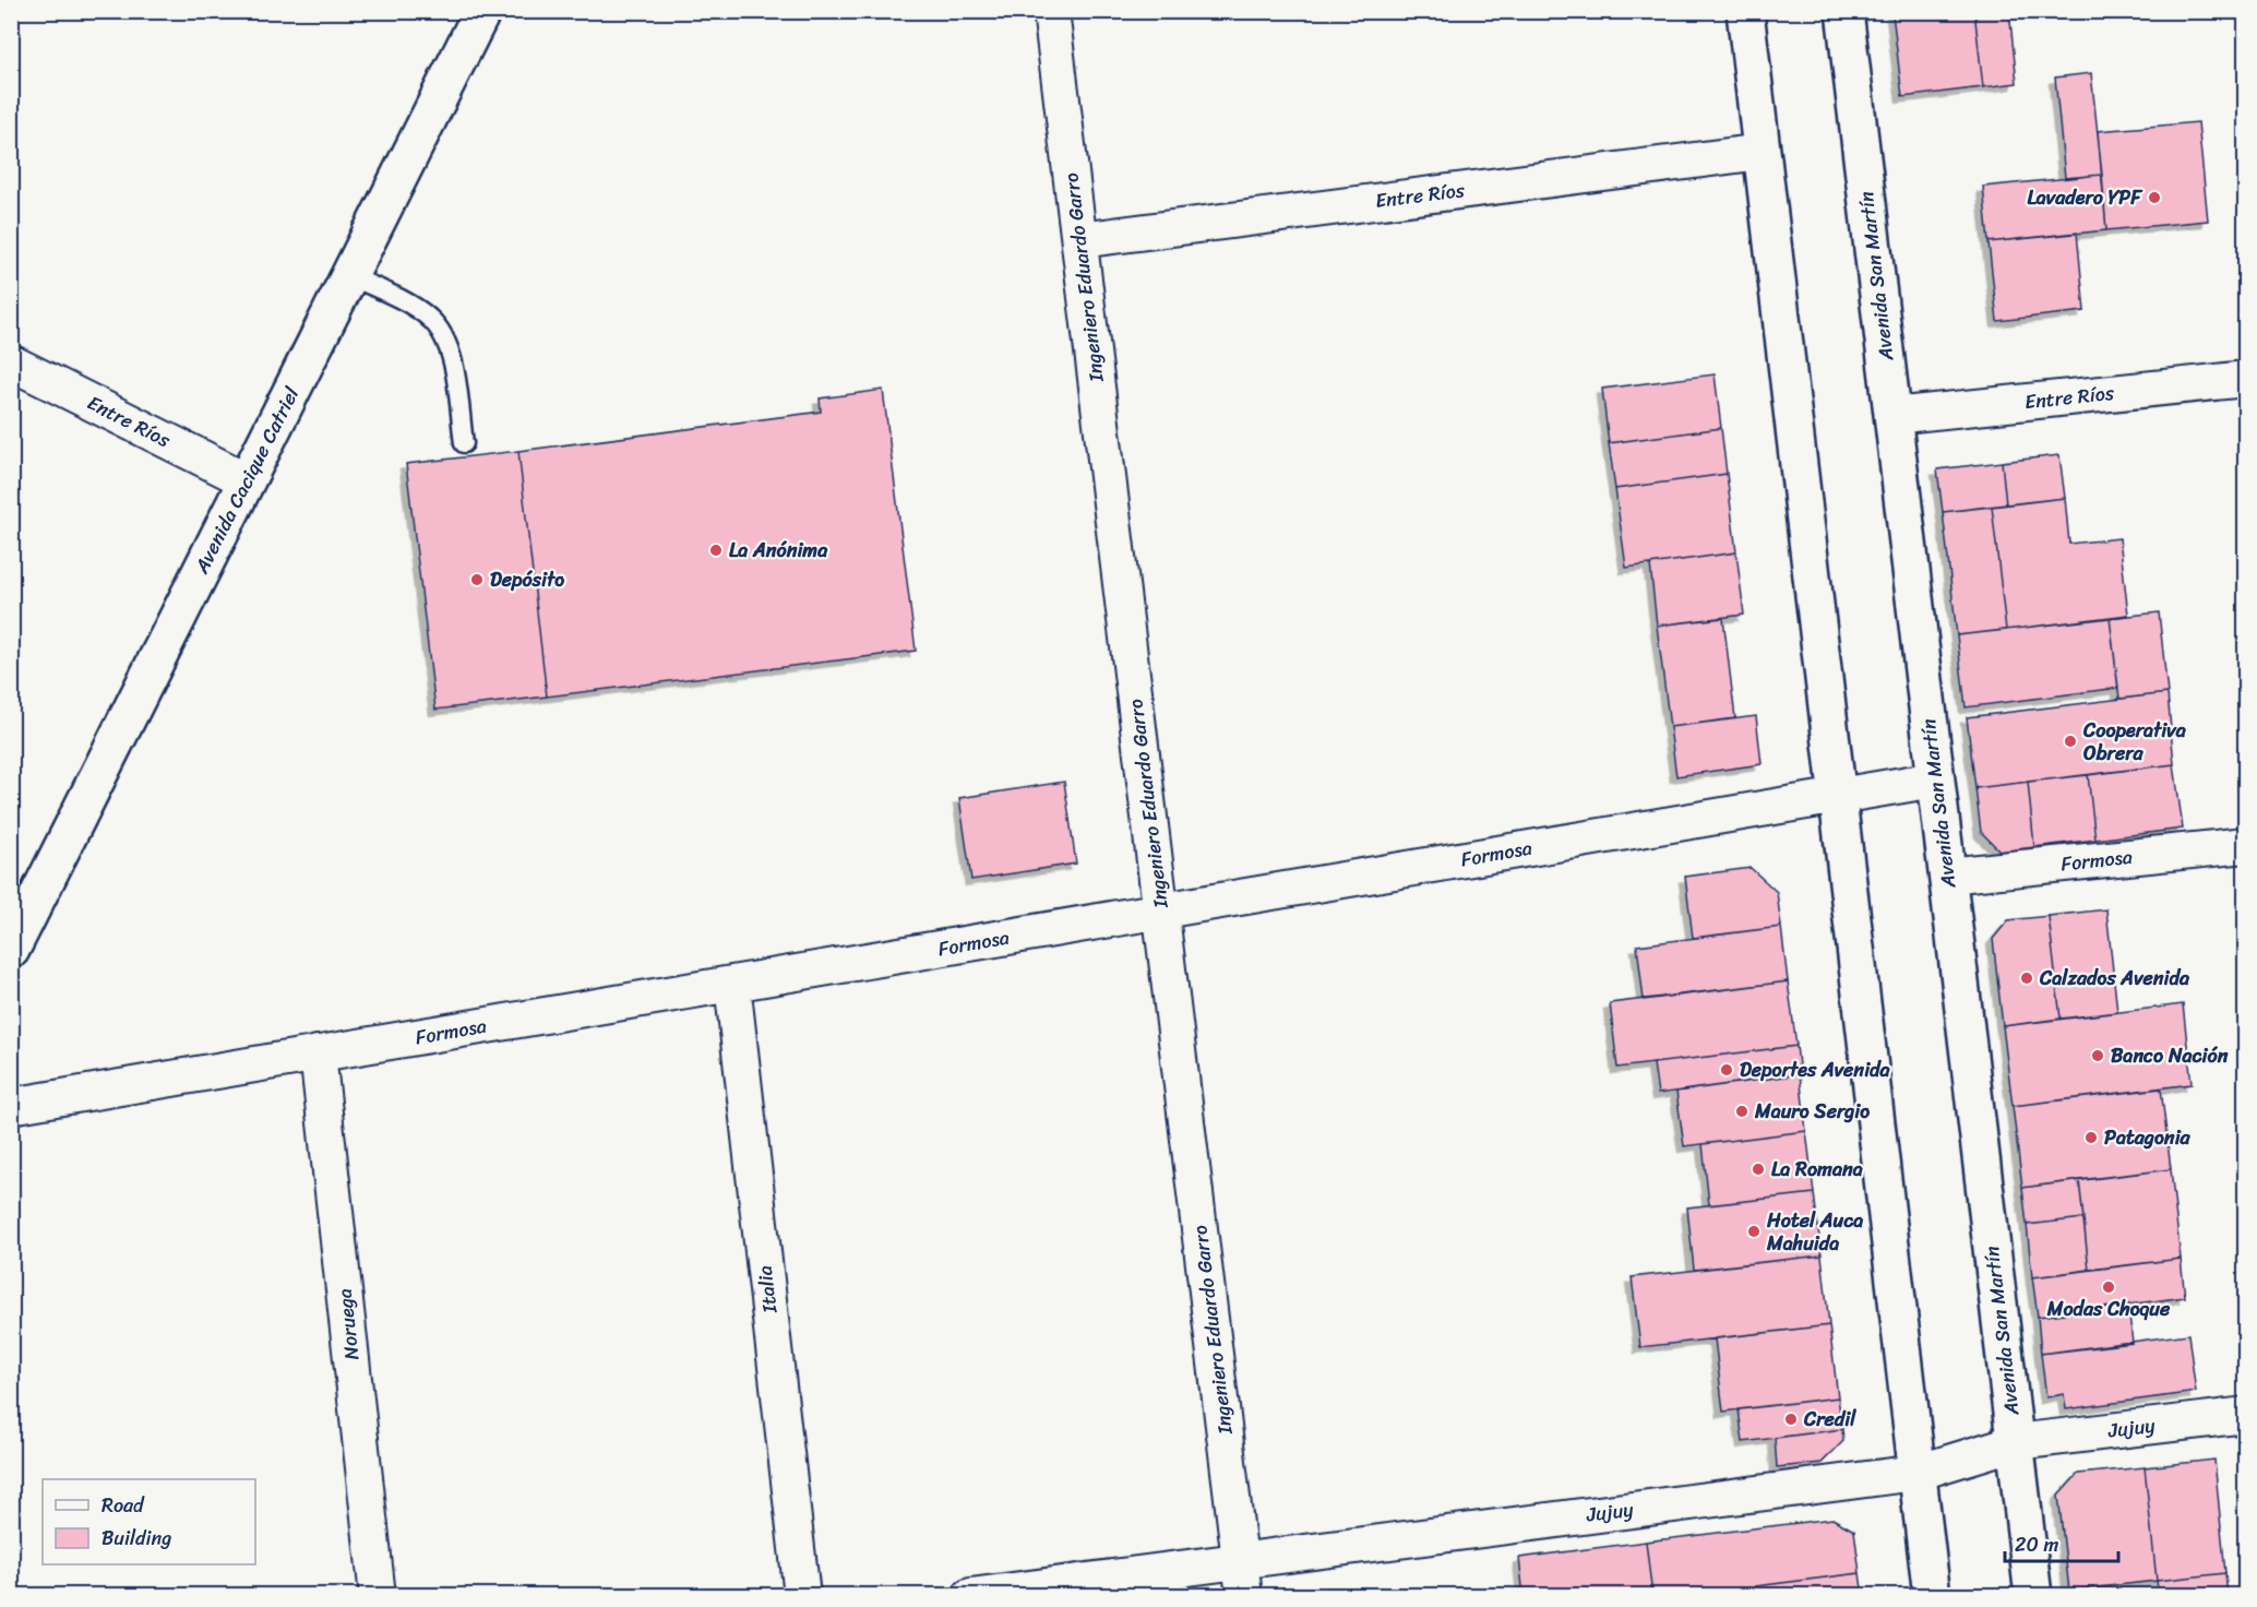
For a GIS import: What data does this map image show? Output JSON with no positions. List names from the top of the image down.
{
  "streets": {
    "main road": ["Avenida San Martín", "Avenida Cacique Catriel"],
    "street": [
      "Entre Ríos",
      "Ingeniero Eduardo Garro",
      "Formosa",
      "Italia",
      "Noruega",
      "Jujuy"
    ]
  },
  "crossings": [
    ["Entre Ríos", "Avenida San Martín"],
    ["Entre Ríos", "Ingeniero Eduardo Garro"],
    ["Entre Ríos", "Avenida Cacique Catriel"],
    ["Avenida San Martín", "Formosa"],
    ["Avenida San Martín", "Jujuy"],
    ["Ingeniero Eduardo Garro", "Formosa"],
    ["Ingeniero Eduardo Garro", "Jujuy"],
    ["Formosa", "Italia"],
    ["Formosa", "Noruega"]
  ],
  "places": [
    "Lavadero YPF",
    "La Anónima",
    "Depósito",
    "Cooperativa Obrera",
    "Calzados Avenida",
    "Banco Nación",
    "Deportes Avenida",
    "Mauro Sergio",
    "Patagonia",
    "La Romana",
    "Hotel Auca Mahuida",
    "Modas Choque",
    "Credil"
  ],
  "legend": ["Road", "Building"],
  "scale_bar": "20 m"
}
